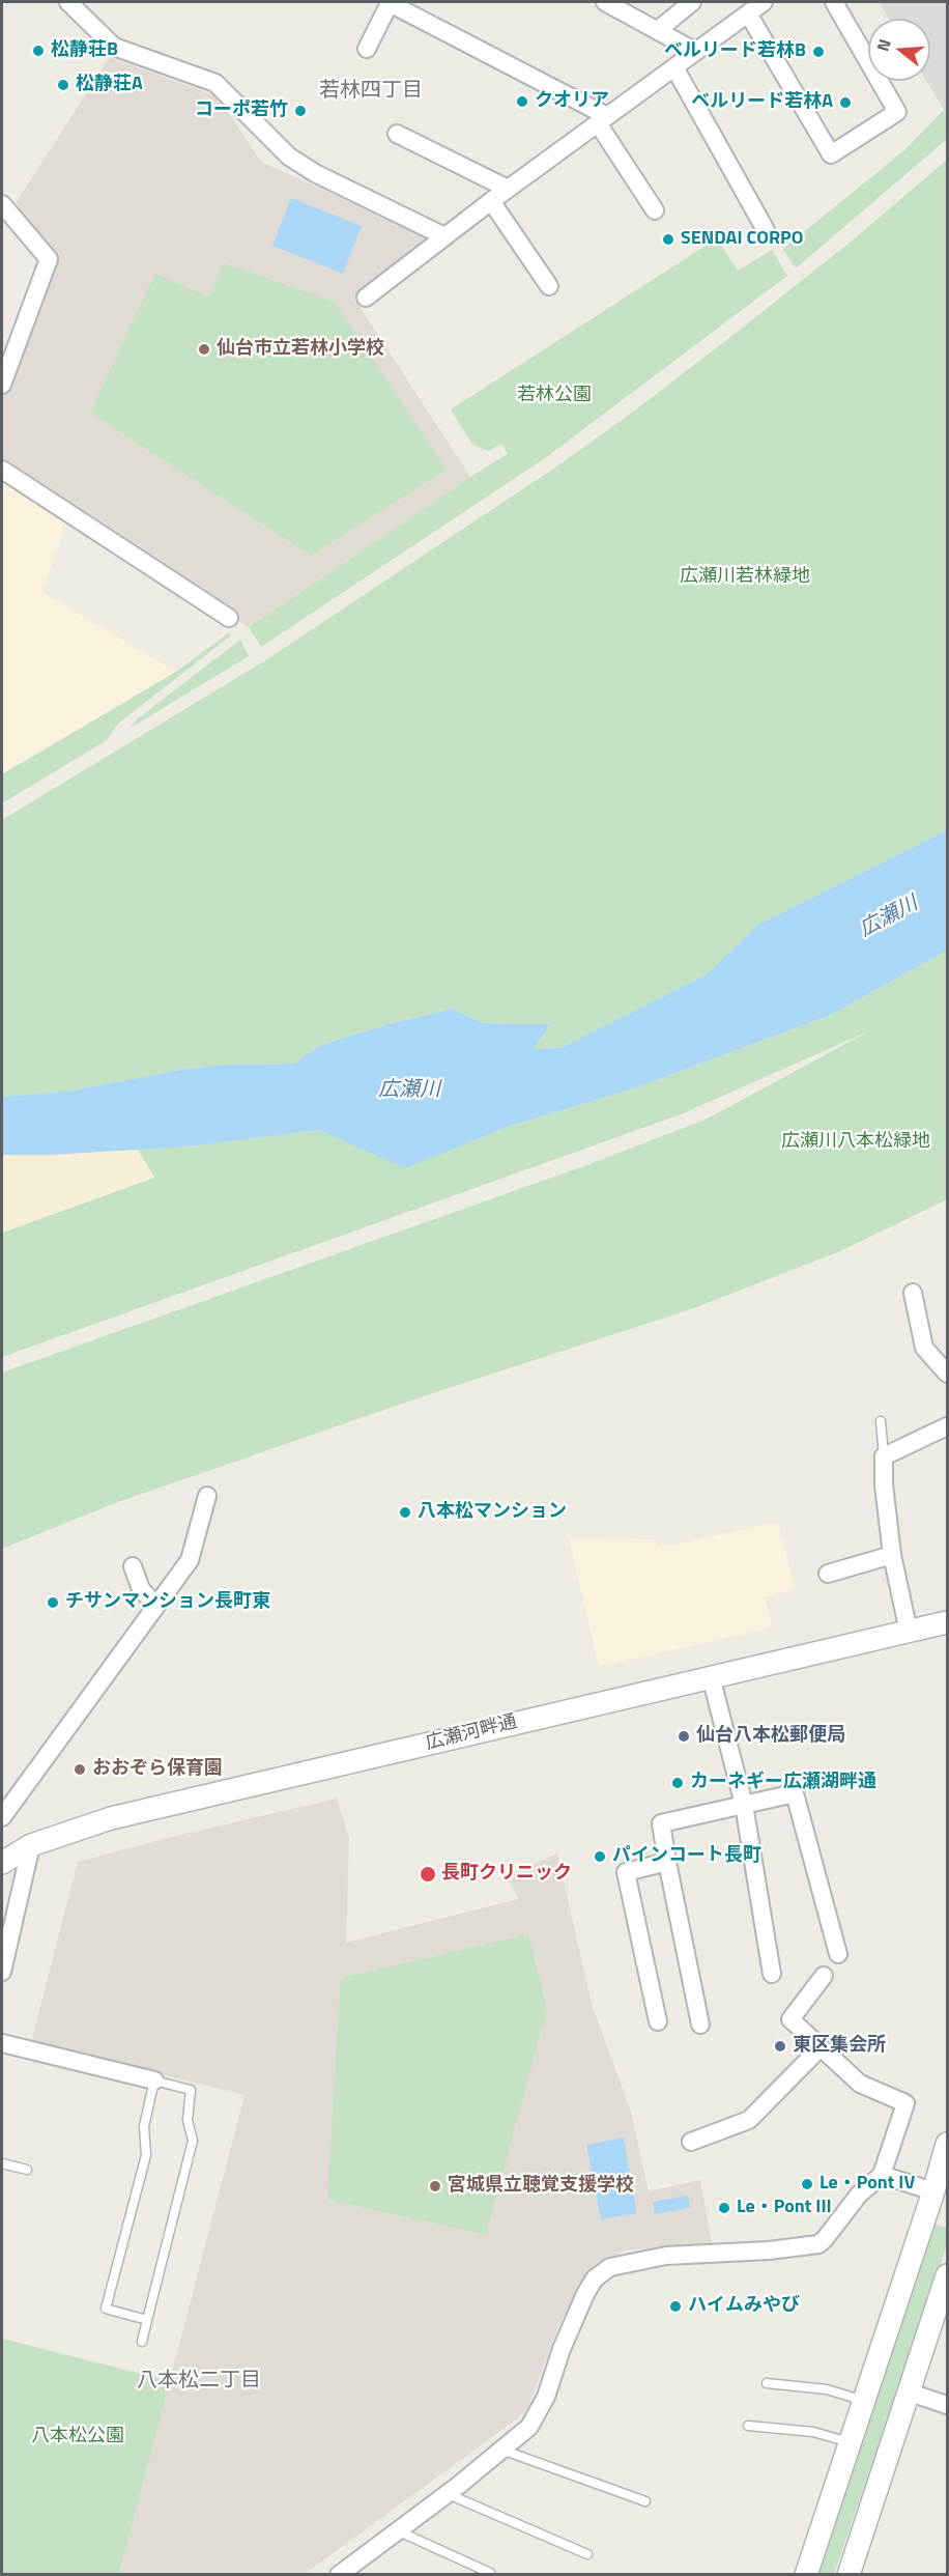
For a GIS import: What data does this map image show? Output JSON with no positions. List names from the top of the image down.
{
  "streets": {
    "street": ["広瀬河畔通"]
  },
  "districts": ["若林四丁目", "八本松二丁目"],
  "water": ["広瀬川"],
  "parks": [
    "若林公園",
    "広瀬川若林緑地",
    "広瀬川八本松緑地",
    "八本松公園"
  ],
  "places": [
    "松静荘B",
    "ベルリード若林B",
    "松静荘A",
    "クオリア",
    "ベルリード若林A",
    "コーポ若竹",
    "SENDAI CORPO",
    "仙台市立若林小学校",
    "八本松マンション",
    "チサンマンション長町東",
    "仙台八本松郵便局",
    "おおぞら保育園",
    "カーネギー広瀬湖畔通",
    "パインコート長町",
    "長町クリニック",
    "東区集会所",
    "Le・Pont IV",
    "宮城県立聴覚支援学校",
    "Le・Pont III",
    "ハイムみやび"
  ],
  "north": "left"
}
